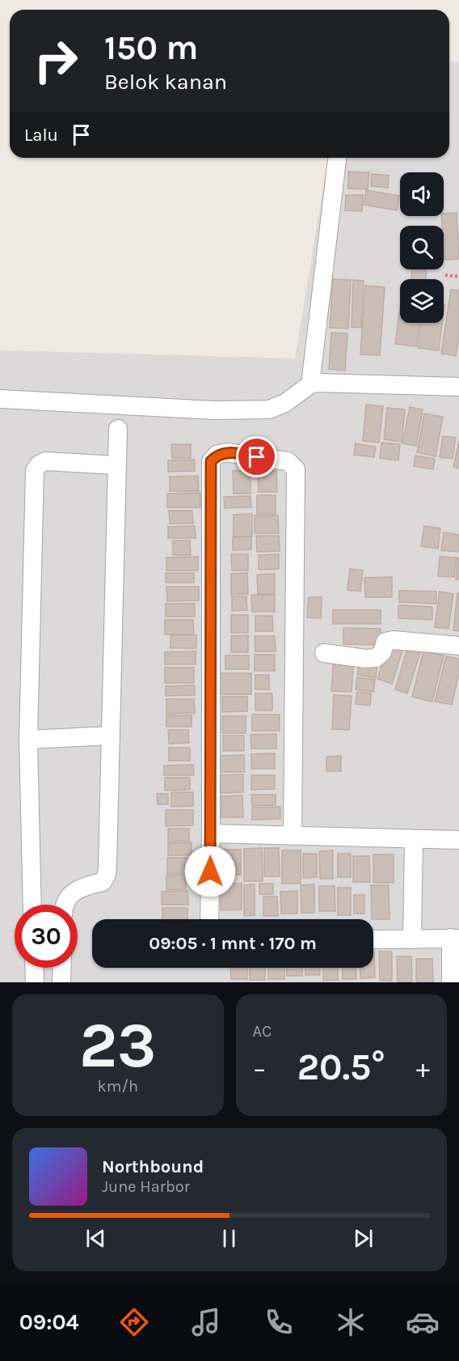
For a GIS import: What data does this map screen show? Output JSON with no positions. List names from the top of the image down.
{
  "page": {
    "turn": ["150 m", "Belok kanan"],
    "then": "Lalu",
    "limit": "30",
    "trip": "09:05 · 1 mnt · 170 m",
    "tile": [
      ["23", "km/h"],
      "AC"
    ],
    "heat": ["−", "20.5°", "+"],
    "song": ["Northbound", "June Harbor"],
    "tabs": "09:04"
  }
}
